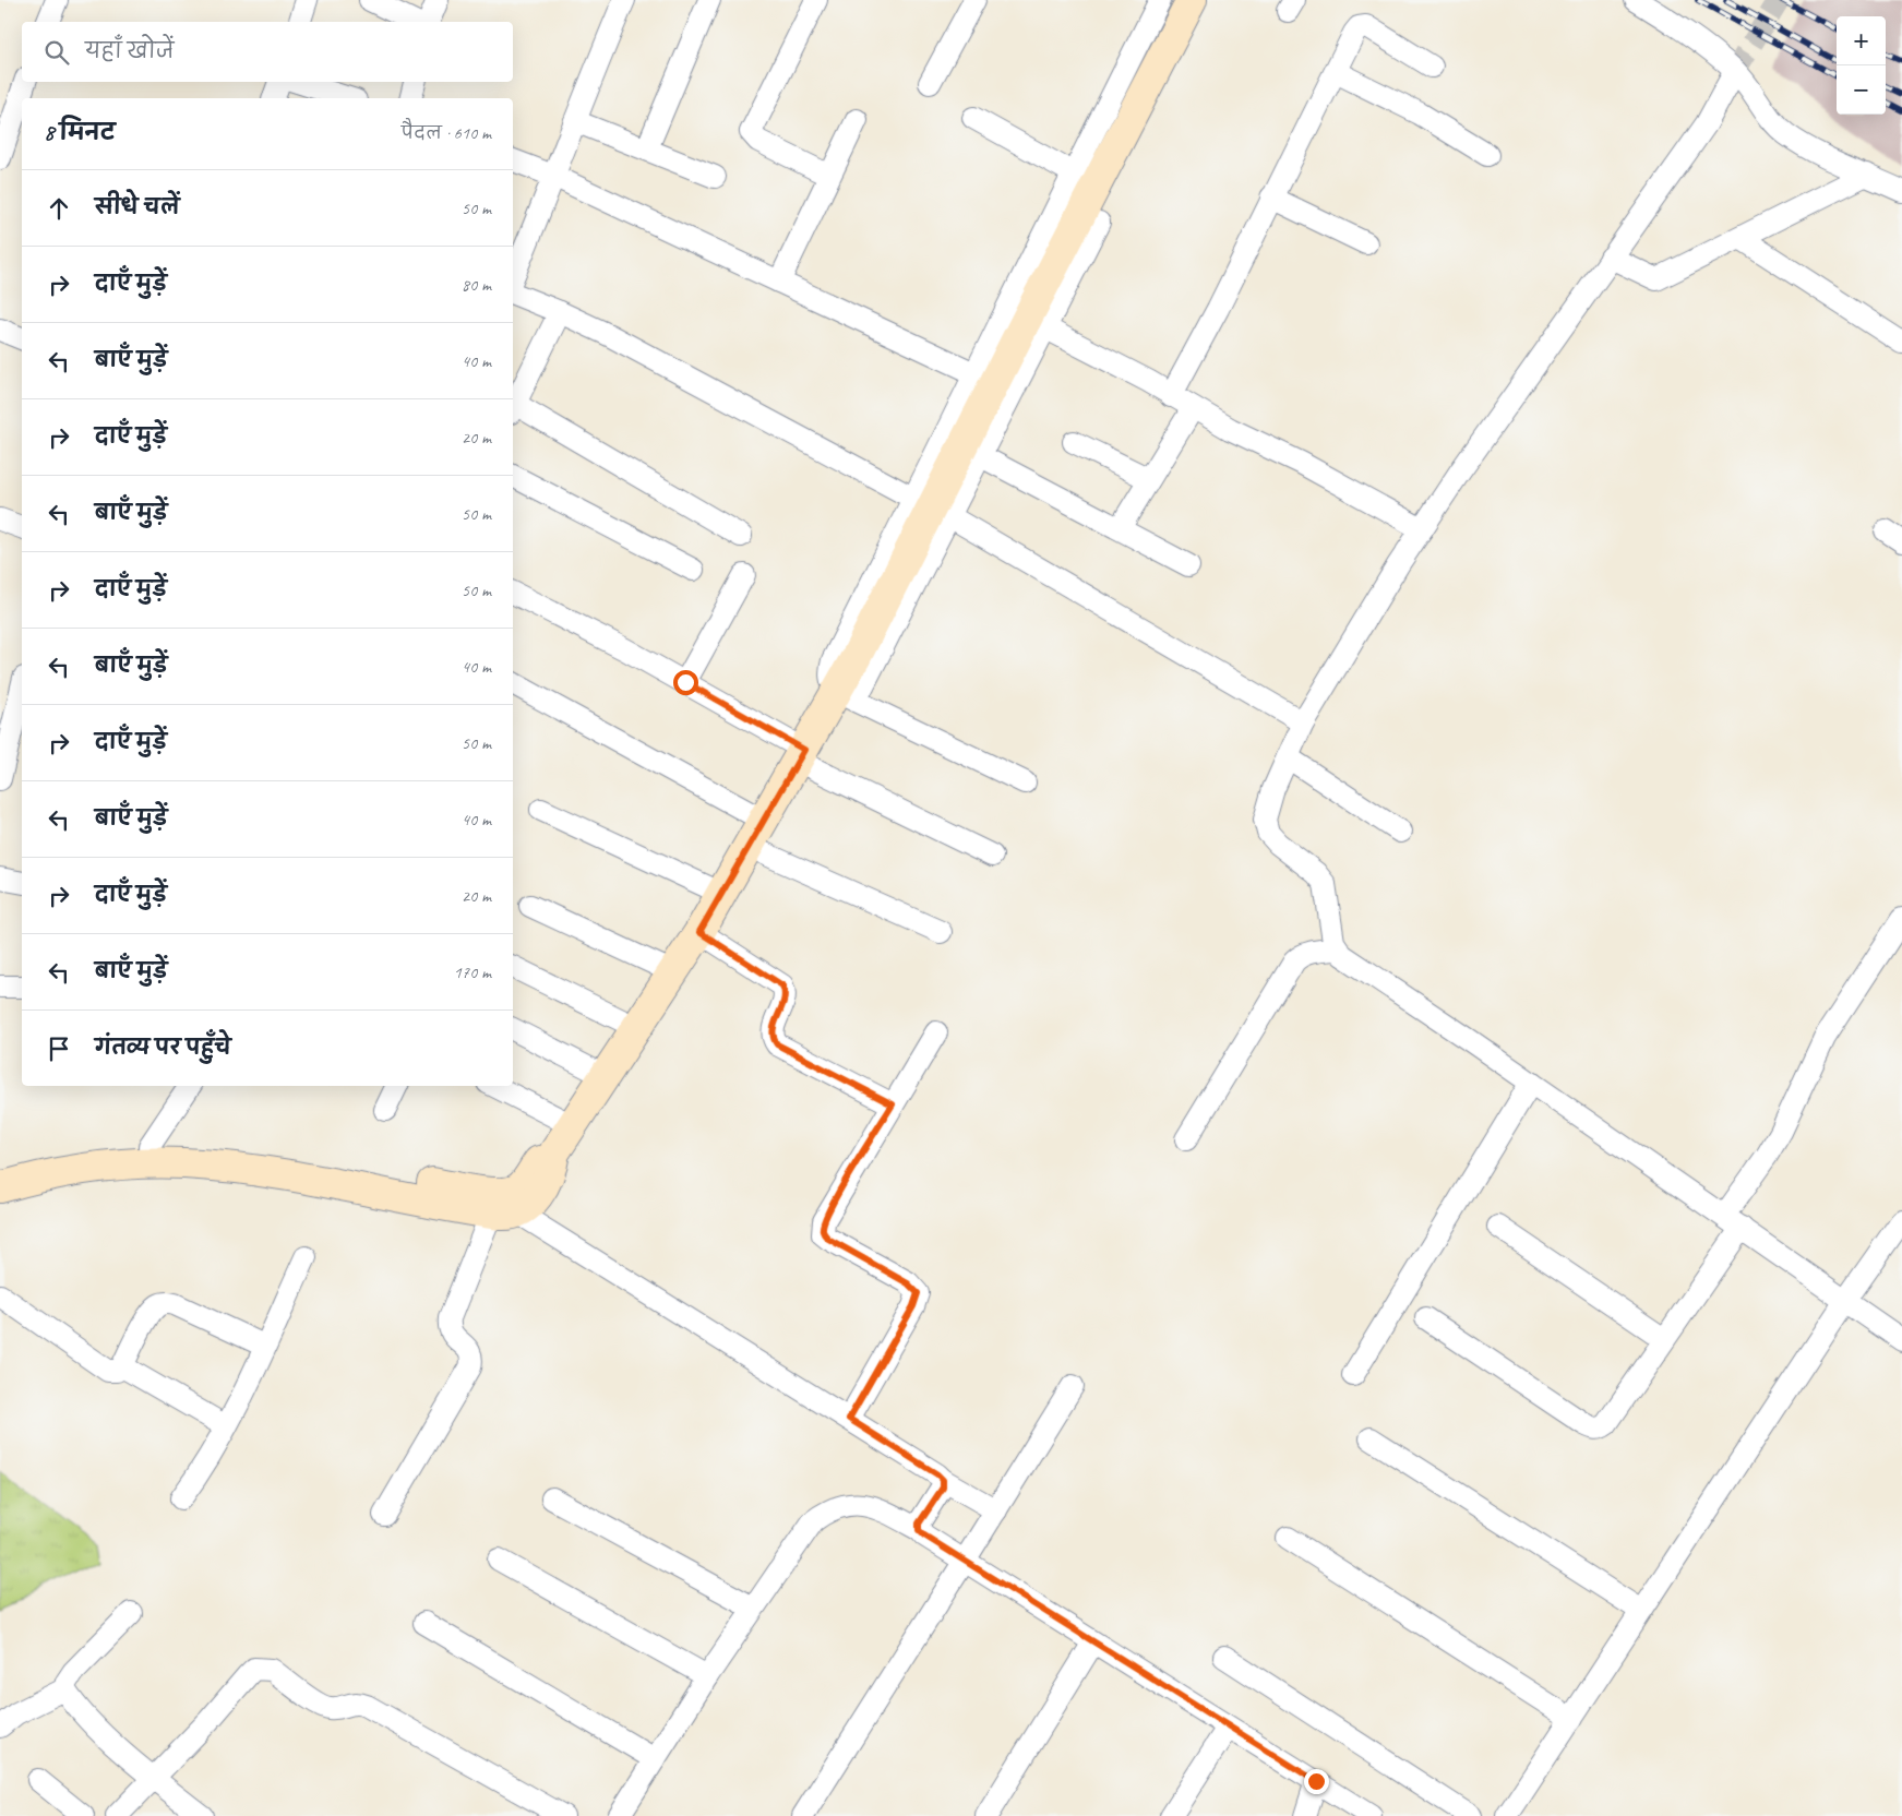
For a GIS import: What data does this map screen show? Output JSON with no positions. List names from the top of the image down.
{
  "page": {
    "map_buttons": ["+", "−"],
    "search": "यहाँ खोजें",
    "heading": ["8 मिनट", "पैदल · 610 m"],
    "list": [
      ["सीधे चलें", "50 m"],
      ["दाएँ मुड़ें", "80 m"],
      ["बाएँ मुड़ें", "40 m"],
      ["दाएँ मुड़ें", "20 m"],
      ["बाएँ मुड़ें", "50 m"],
      ["दाएँ मुड़ें", "50 m"],
      ["बाएँ मुड़ें", "40 m"],
      ["दाएँ मुड़ें", "50 m"],
      ["बाएँ मुड़ें", "40 m"],
      ["दाएँ मुड़ें", "20 m"],
      ["बाएँ मुड़ें", "170 m"],
      "गंतव्य पर पहुँचे"
    ]
  }
}
